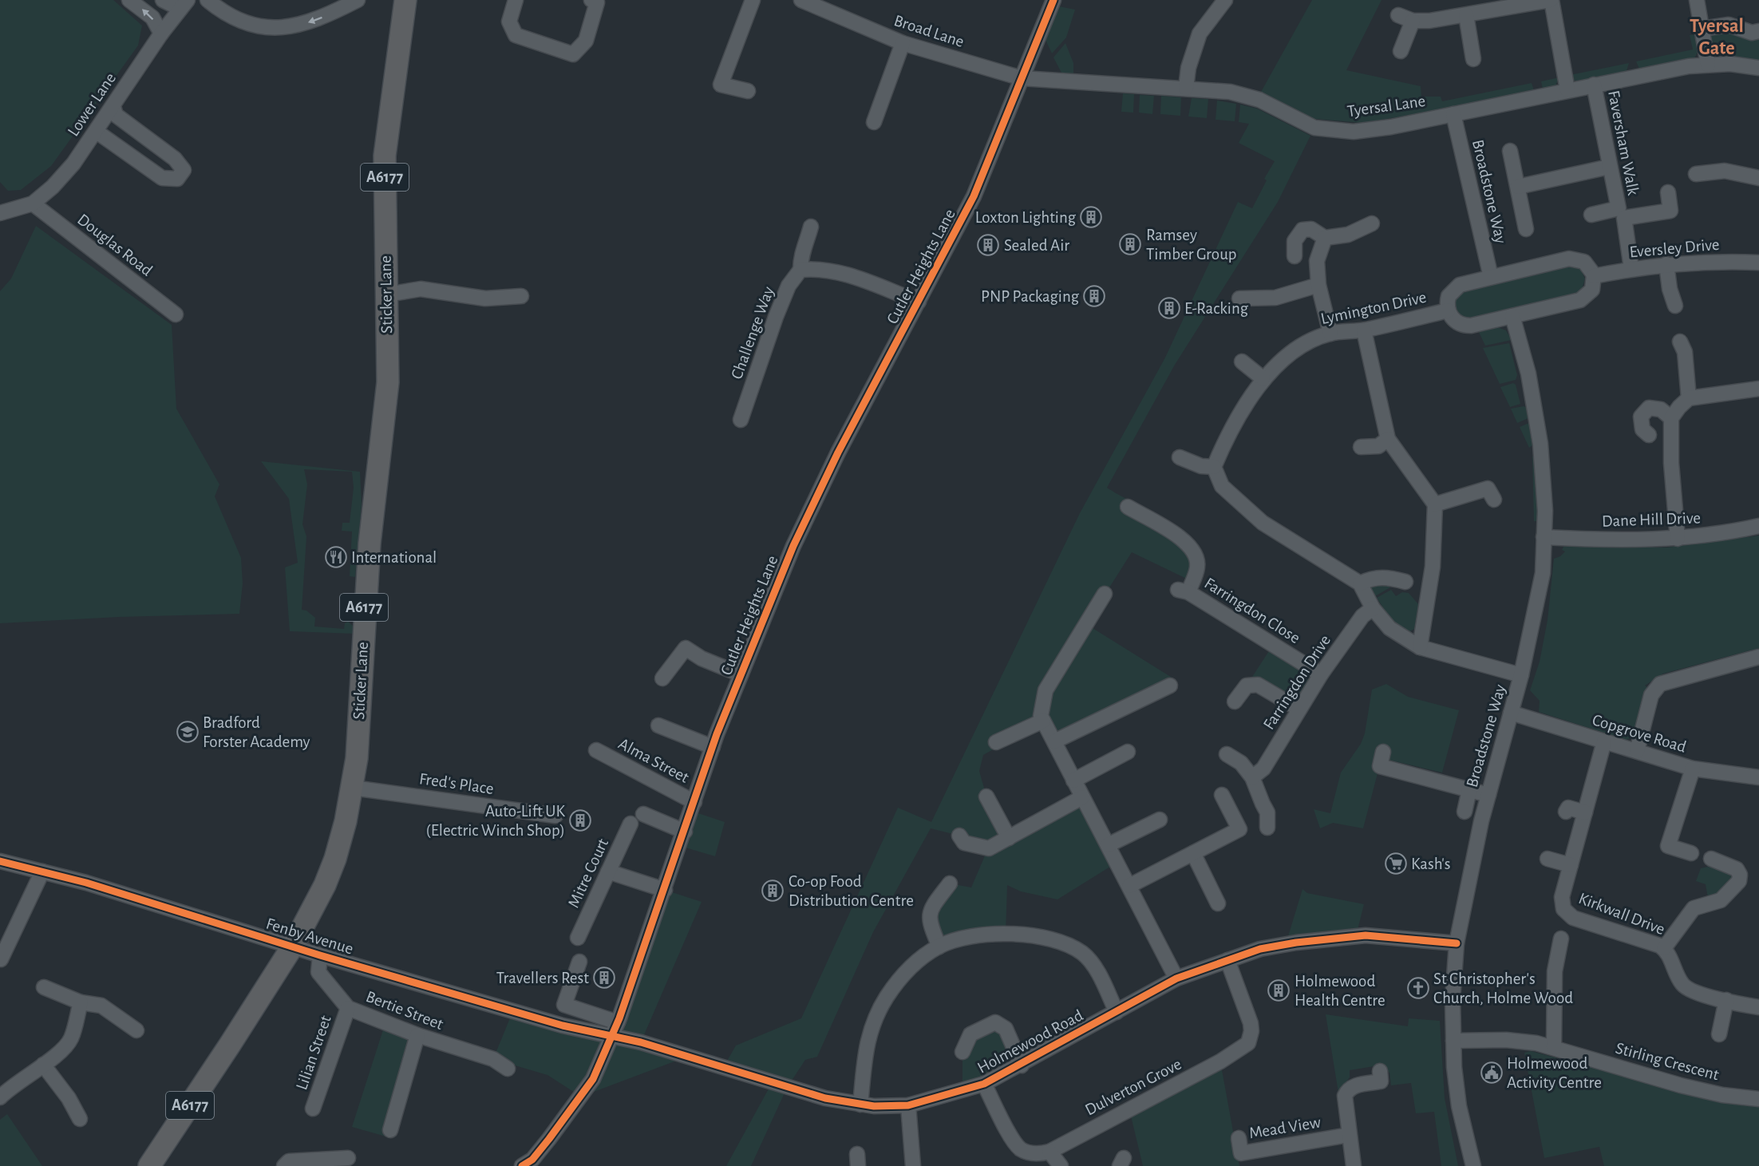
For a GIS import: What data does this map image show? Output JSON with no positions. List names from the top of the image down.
{
  "streets": {
    "highway": ["A6177", "Sticker Lane"],
    "street": [
      "Broad Lane",
      "Lower Lane",
      "Tyersal Lane",
      "Faversham Walk",
      "Broadstone Way",
      "Douglas Road",
      "Eversley Drive",
      "Cutler Heights Lane",
      "Lymington Drive",
      "Challenge Way",
      "Dane Hill Drive",
      "Farringdon Close",
      "Farringdon Drive",
      "Copgrove Road",
      "Alma Street",
      "Fred's Place",
      "Mitre Court",
      "Kirkwall Drive",
      "Fenby Avenue",
      "Bertie Street",
      "Holmewood Road",
      "Lilian Street",
      "Stirling Crescent",
      "Dulverton Grove",
      "Mead View"
    ]
  },
  "crossings": [
    ["Broad Lane", "Tyersal Lane"],
    ["Broad Lane", "Cutler Heights Lane"],
    ["Lower Lane", "Douglas Road"],
    ["Tyersal Lane", "Faversham Walk"],
    ["Tyersal Lane", "Broadstone Way"],
    ["Tyersal Lane", "Cutler Heights Lane"],
    ["Faversham Walk", "Eversley Drive"],
    ["Broadstone Way", "Dane Hill Drive"],
    ["Broadstone Way", "Copgrove Road"],
    ["Broadstone Way", "Holmewood Road"],
    ["Broadstone Way", "Stirling Crescent"],
    ["Cutler Heights Lane", "Alma Street"],
    ["Cutler Heights Lane", "Fenby Avenue"],
    ["Cutler Heights Lane", "Holmewood Road"],
    ["Sticker Lane", "Fred's Place"],
    ["Sticker Lane", "Fenby Avenue"],
    ["Farringdon Close", "Farringdon Drive"],
    ["Copgrove Road", "Kirkwall Drive"],
    ["Fenby Avenue", "Bertie Street"],
    ["Fenby Avenue", "Holmewood Road"],
    ["Bertie Street", "Lilian Street"],
    ["Holmewood Road", "Dulverton Grove"]
  ],
  "districts": ["Tyersal Gate"],
  "places": {
    "building": [
      "Loxton Lighting",
      "Ramsey Timber Group",
      "Sealed Air",
      "PNP Packaging",
      "E-Racking",
      "Auto-Lift UK (Electric Winch Shop)",
      "Co-op Food Distribution Centre",
      "Travellers Rest",
      "Holmewood Health Centre"
    ],
    "restaurant": ["International"],
    "school or university": ["Bradford Forster Academy"],
    "supermarket": ["Kash's"],
    "church": ["St Christopher's Church, Holme Wood"],
    "public building": ["Holmewood Activity Centre"]
  }
}
